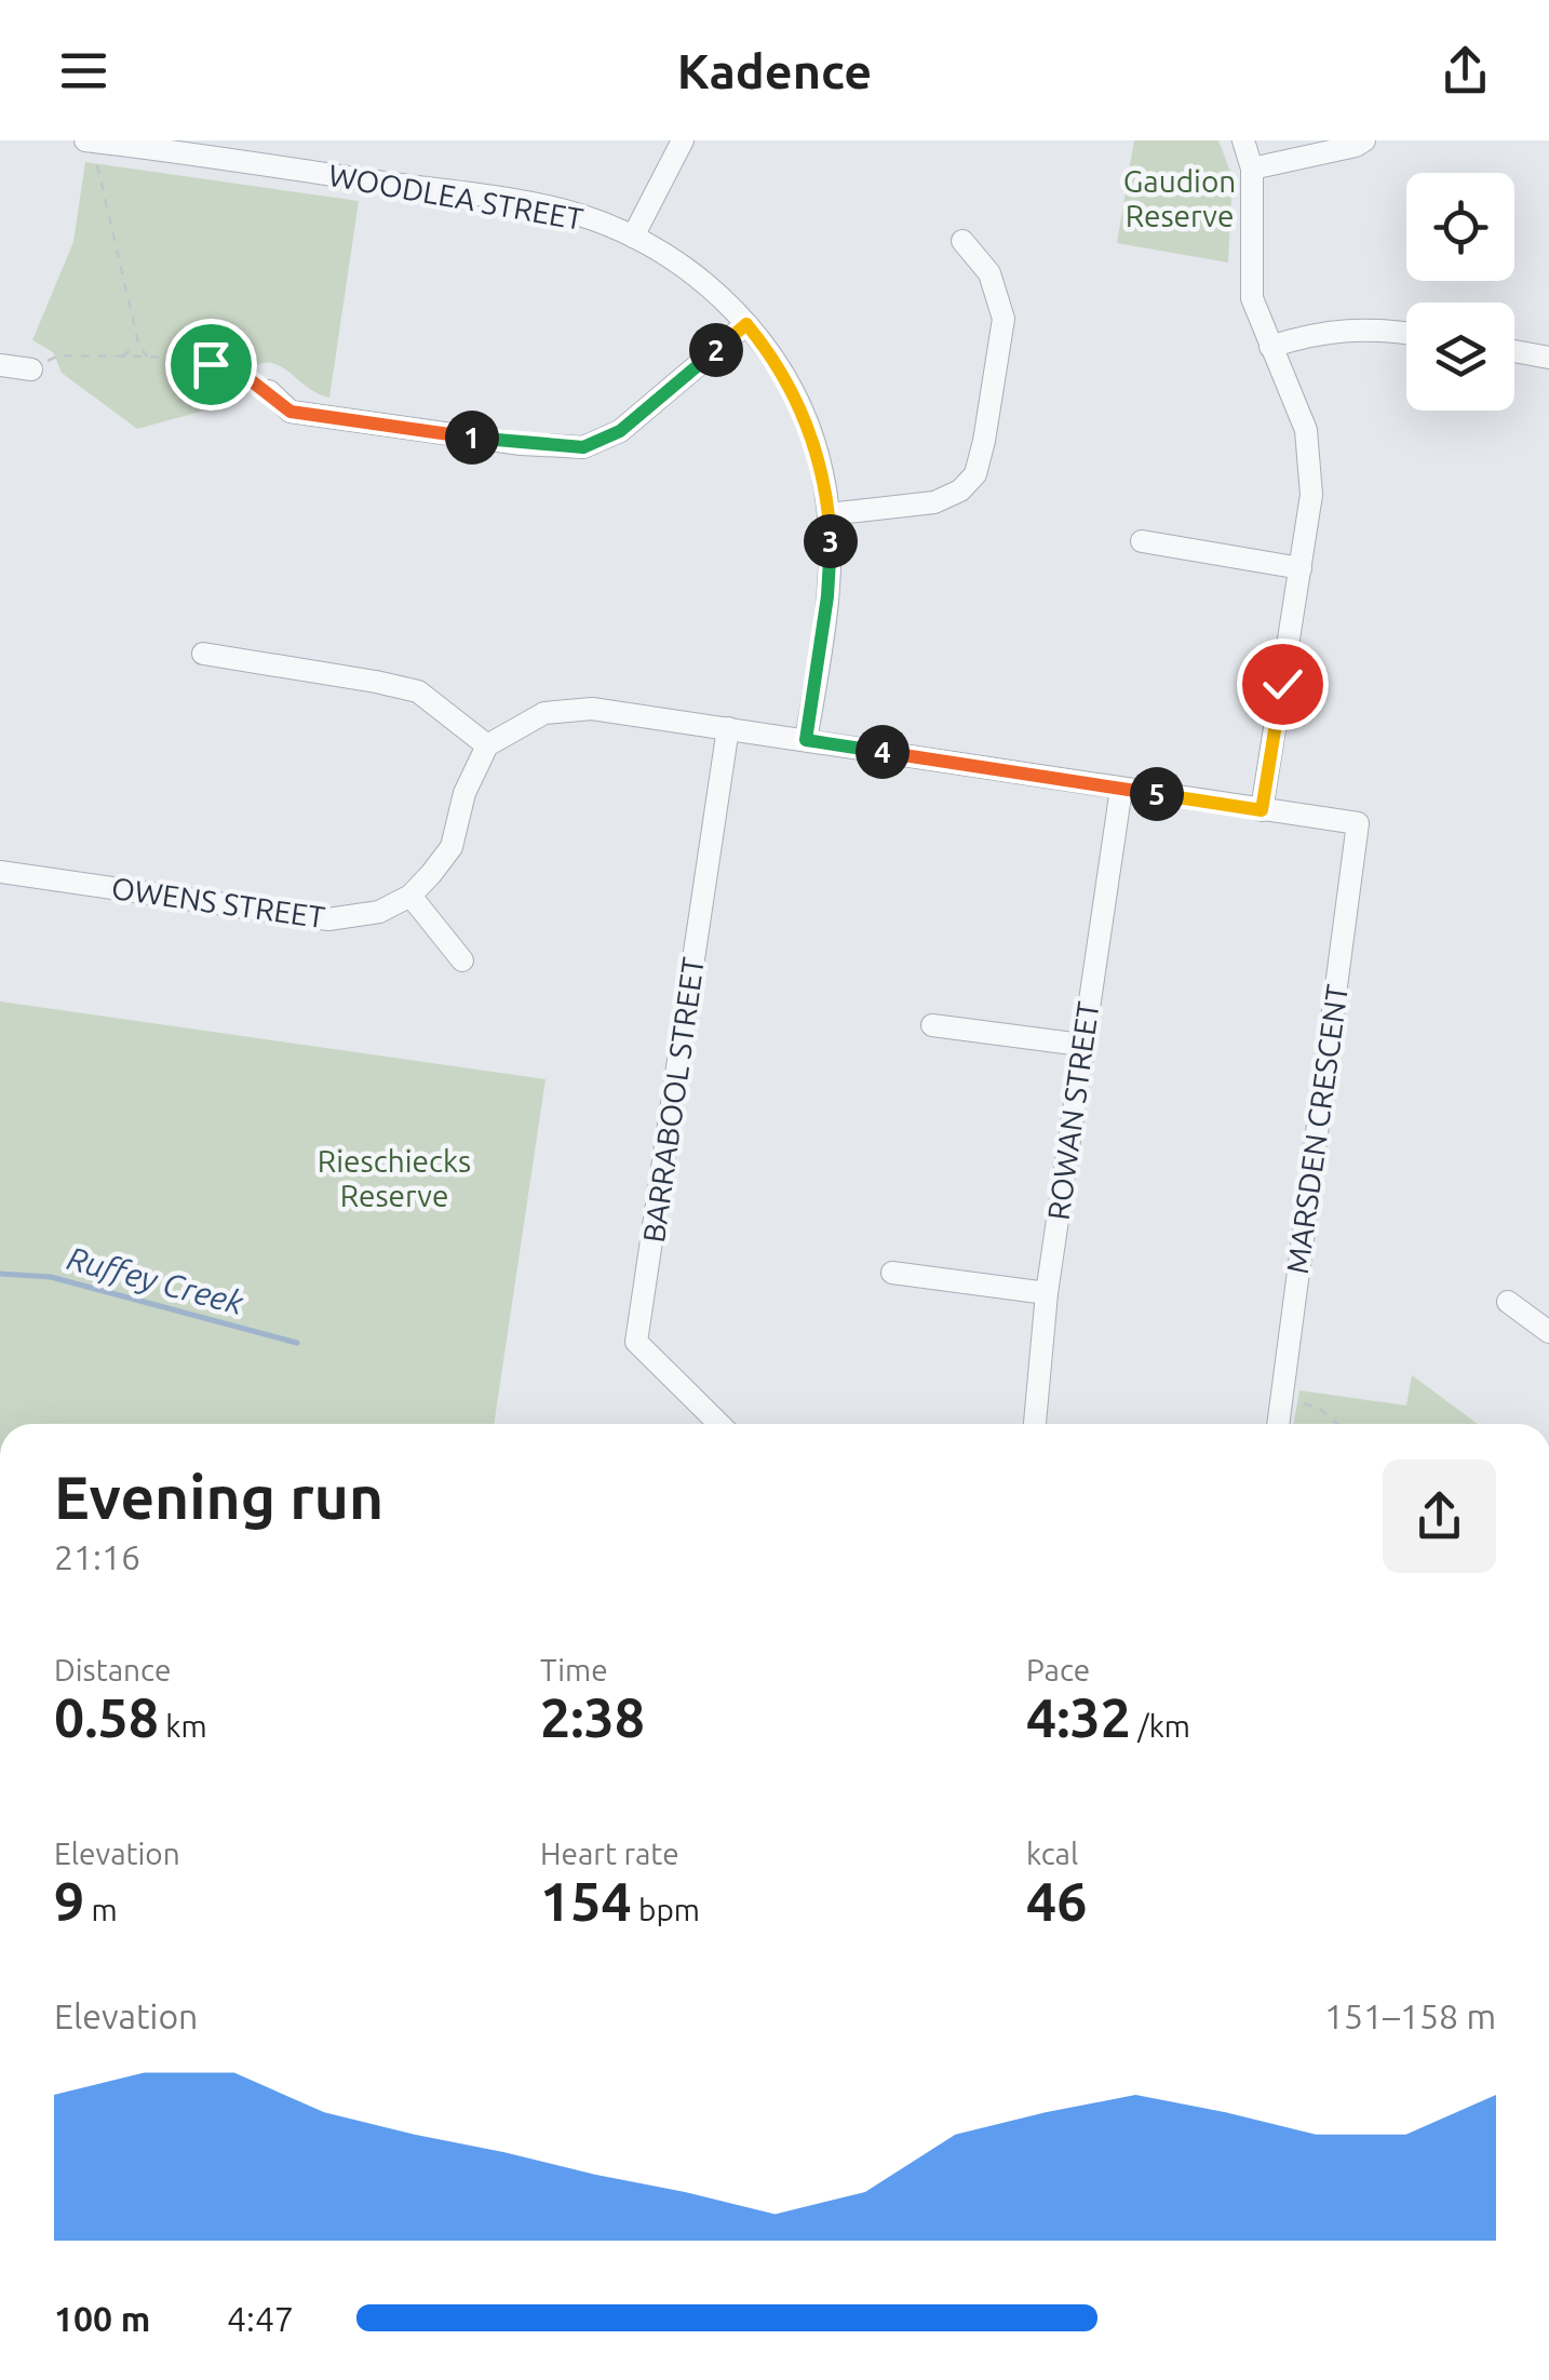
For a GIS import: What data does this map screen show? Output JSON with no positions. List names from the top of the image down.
{
  "streets": {
    "street": [
      "WOODLEA STREET",
      "OWENS STREET",
      "BARRABOOL STREET",
      "ROWAN STREET",
      "MARSDEN CRESCENT"
    ]
  },
  "water": ["Ruffey Creek"],
  "parks": ["Gaudion Reserve", "Rieschiecks Reserve"],
  "page": {
    "header": "Kadence",
    "pins": [
      "2",
      "1",
      "3",
      "4",
      "5"
    ],
    "heading": ["Evening run", "21:16"],
    "stats": [
      ["Distance", "0.58 km"],
      ["Time", "2:38"],
      ["Pace", "4:32 /km"],
      ["Elevation", "9 m"],
      ["Heart rate", "154 bpm"],
      ["kcal", "46"]
    ],
    "chart": ["Elevation", "151–158 m"],
    "list": [
      {
        "name": "100 m",
        "note": "4:47"
      }
    ]
  }
}
